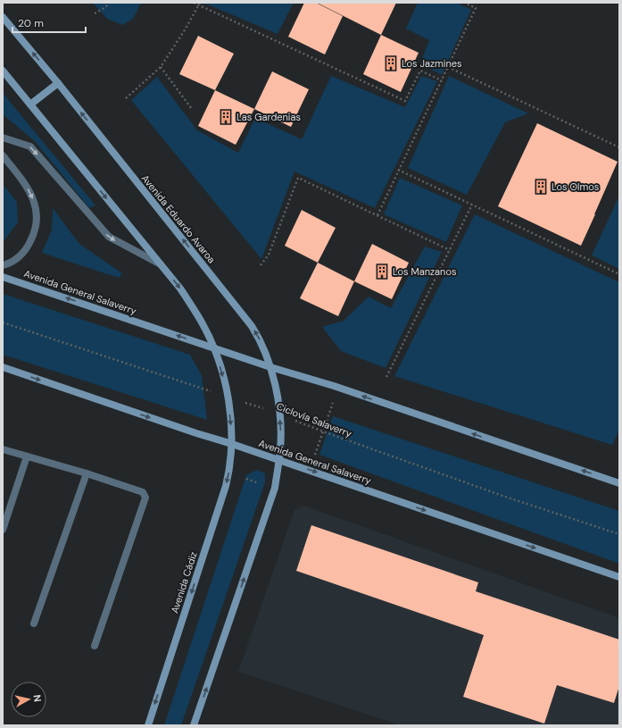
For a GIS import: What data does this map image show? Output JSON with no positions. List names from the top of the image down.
{
  "streets": {
    "main road": ["Avenida Eduardo Avaroa", "Avenida General Salaverry", "Avenida Cádiz"],
    "path": ["Ciclovía Salaverry"]
  },
  "crossings": [
    ["Avenida Eduardo Avaroa", "Avenida General Salaverry"],
    ["Avenida Eduardo Avaroa", "Ciclovía Salaverry"],
    ["Avenida General Salaverry", "Avenida Cádiz"]
  ],
  "places": {
    "building": [
      "Los Jazmines",
      "Las Gardenias",
      "Los Olmos",
      "Los Manzanos"
    ]
  },
  "scale_bar": "20 m",
  "north": "right"
}
